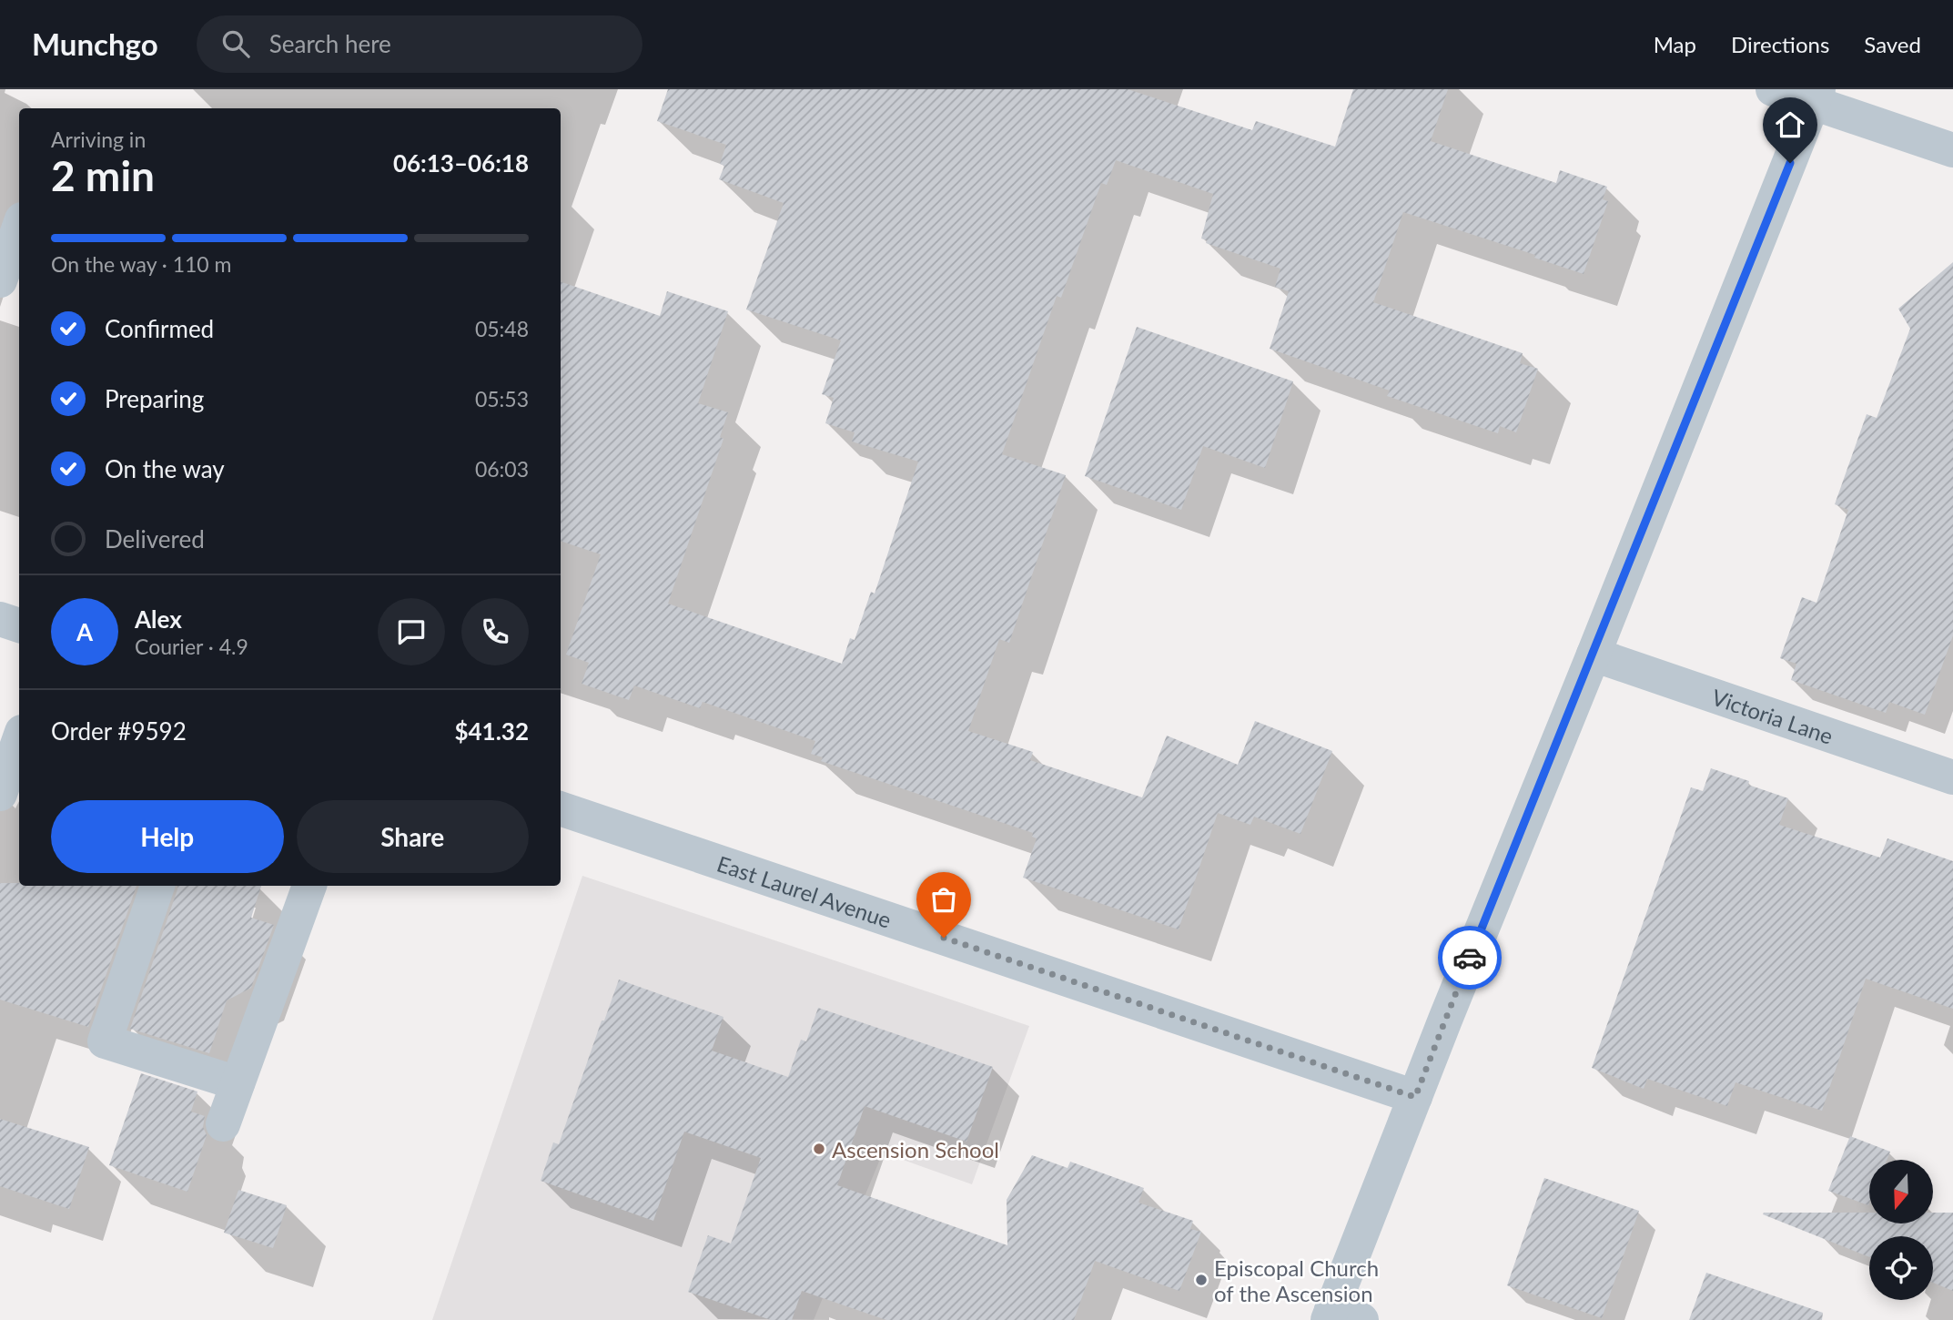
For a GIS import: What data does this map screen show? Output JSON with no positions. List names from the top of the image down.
{
  "streets": {
    "street": ["Victoria Lane", "East Laurel Avenue"]
  },
  "places": ["Ascension School", "Episcopal Church of the Ascension"],
  "north": "bottom",
  "page": {
    "header": "Munchgo",
    "search": "Search here",
    "nav": ["Map", "Directions", "Saved"],
    "heading": ["2 min", "Arriving in", "06:13–06:18"],
    "panel": [
      "Alex",
      "Courier · 4.9",
      "Order #9592",
      "$41.32"
    ],
    "bar": "On the way · 110 m",
    "list": [
      ["Confirmed", "05:48"],
      ["Preparing", "05:53"],
      ["On the way", "06:03"],
      "Delivered"
    ],
    "round": "A",
    "buttons": ["Help", "Share"]
  }
}
